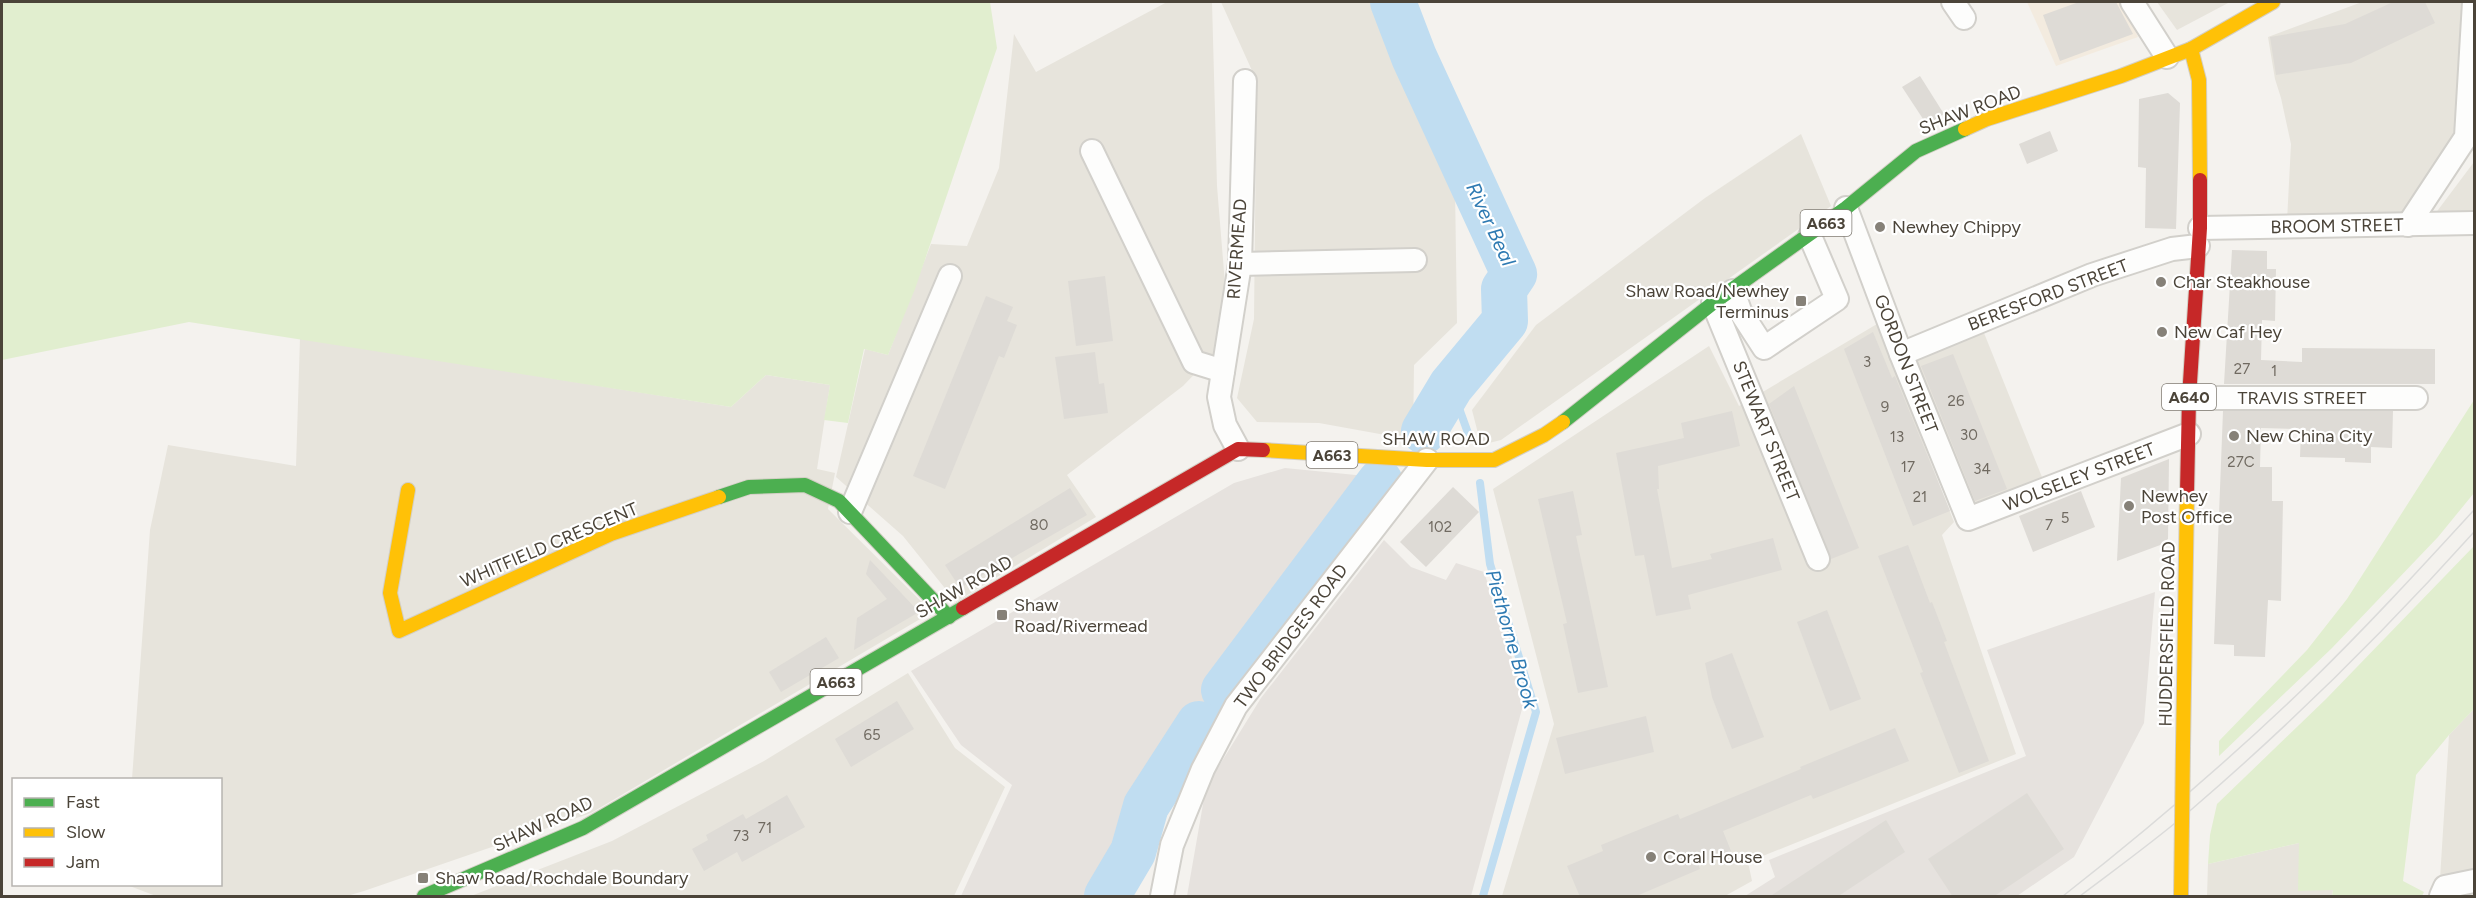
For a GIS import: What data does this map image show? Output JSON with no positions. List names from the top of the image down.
{
  "streets": {
    "main road": [
      "SHAW ROAD",
      "A663",
      "A640",
      "WHITFIELD CRESCENT",
      "HUDDERSFIELD ROAD"
    ],
    "street": [
      "BROOM STREET",
      "RIVERMEAD",
      "BERESFORD STREET",
      "GORDON STREET",
      "TRAVIS STREET",
      "STEWART STREET",
      "WOLSELEY STREET",
      "TWO BRIDGES ROAD"
    ]
  },
  "crossings": [
    ["SHAW ROAD", "RIVERMEAD"],
    ["SHAW ROAD", "GORDON STREET"],
    ["SHAW ROAD", "STEWART STREET"],
    ["SHAW ROAD", "WHITFIELD CRESCENT"],
    ["SHAW ROAD", "HUDDERSFIELD ROAD"],
    ["SHAW ROAD", "TWO BRIDGES ROAD"],
    ["BROOM STREET", "BERESFORD STREET"],
    ["BROOM STREET", "HUDDERSFIELD ROAD"],
    ["BERESFORD STREET", "GORDON STREET"],
    ["BERESFORD STREET", "HUDDERSFIELD ROAD"],
    ["GORDON STREET", "WOLSELEY STREET"],
    ["TRAVIS STREET", "HUDDERSFIELD ROAD"],
    ["WOLSELEY STREET", "HUDDERSFIELD ROAD"]
  ],
  "water": ["River Beal", "Piethorne Brook"],
  "places": {
    "other": [
      "Newhey Chippy",
      "Char Steakhouse",
      "New Caf Hey",
      "New China City",
      "Newhey Post Office",
      "Coral House"
    ],
    "transit": ["Shaw Road/Newhey Terminus", "Shaw Road/Rivermead", "Shaw Road/Rochdale Boundary"]
  },
  "house_numbers": [
    "3",
    "27",
    "1",
    "26",
    "9",
    "30",
    "13",
    "27C",
    "17",
    "34",
    "21",
    "5",
    "80",
    "7",
    "102",
    "65",
    "71",
    "73"
  ],
  "legend": ["Fast", "Slow", "Jam"]
}
